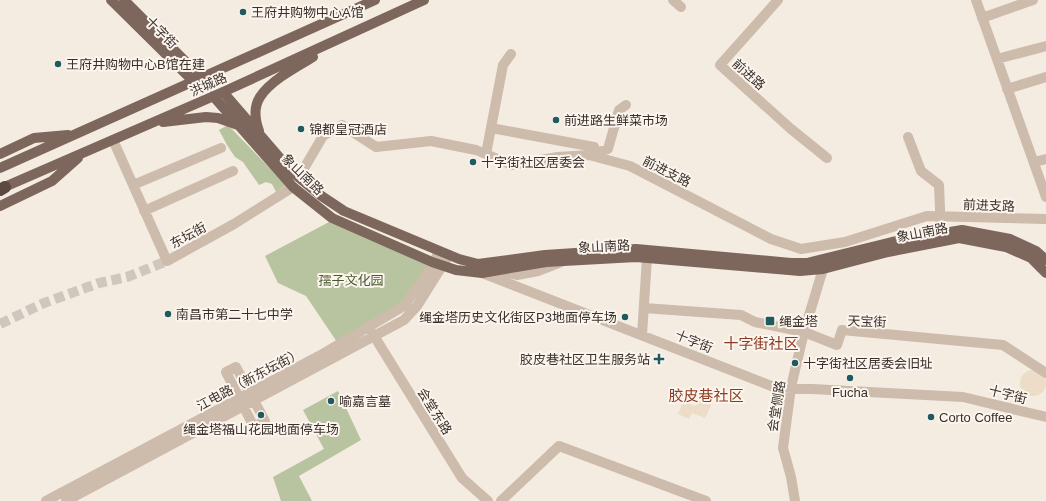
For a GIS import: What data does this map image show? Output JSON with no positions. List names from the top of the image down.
{
  "streets": {
    "main road": ["十字街", "洪城路", "象山南路"],
    "street": [
      "前进路",
      "前进支路",
      "东坛街",
      "天宝街",
      "江电路（新东坛街）",
      "会堂侧路",
      "会堂东路"
    ]
  },
  "crossings": [
    ["十字街", "洪城路"],
    ["十字街", "象山南路"],
    ["十字街", "会堂侧路"],
    ["洪城路", "象山南路"],
    ["洪城路", "东坛街"],
    ["前进支路", "象山南路"],
    ["象山南路", "东坛街"],
    ["象山南路", "江电路（新东坛街）"],
    ["象山南路", "会堂侧路"],
    ["天宝街", "会堂侧路"],
    ["江电路（新东坛街）", "会堂东路"]
  ],
  "districts": ["十字街社区", "胶皮巷社区"],
  "parks": ["孺子文化园"],
  "places": {
    "other": [
      "王府井购物中心A馆",
      "王府井购物中心B馆在建",
      "前进路生鲜菜市场",
      "锦都皇冠酒店",
      "十字街社区居委会",
      "南昌市第二十七中学",
      "绳金塔历史文化街区P3地面停车场",
      "十字街社区居委会旧址",
      "Fucha",
      "喻嘉言墓",
      "绳金塔福山花园地面停车场",
      "Corto Coffee"
    ],
    "transit": ["绳金塔"],
    "health": ["胶皮巷社区卫生服务站"]
  }
}
